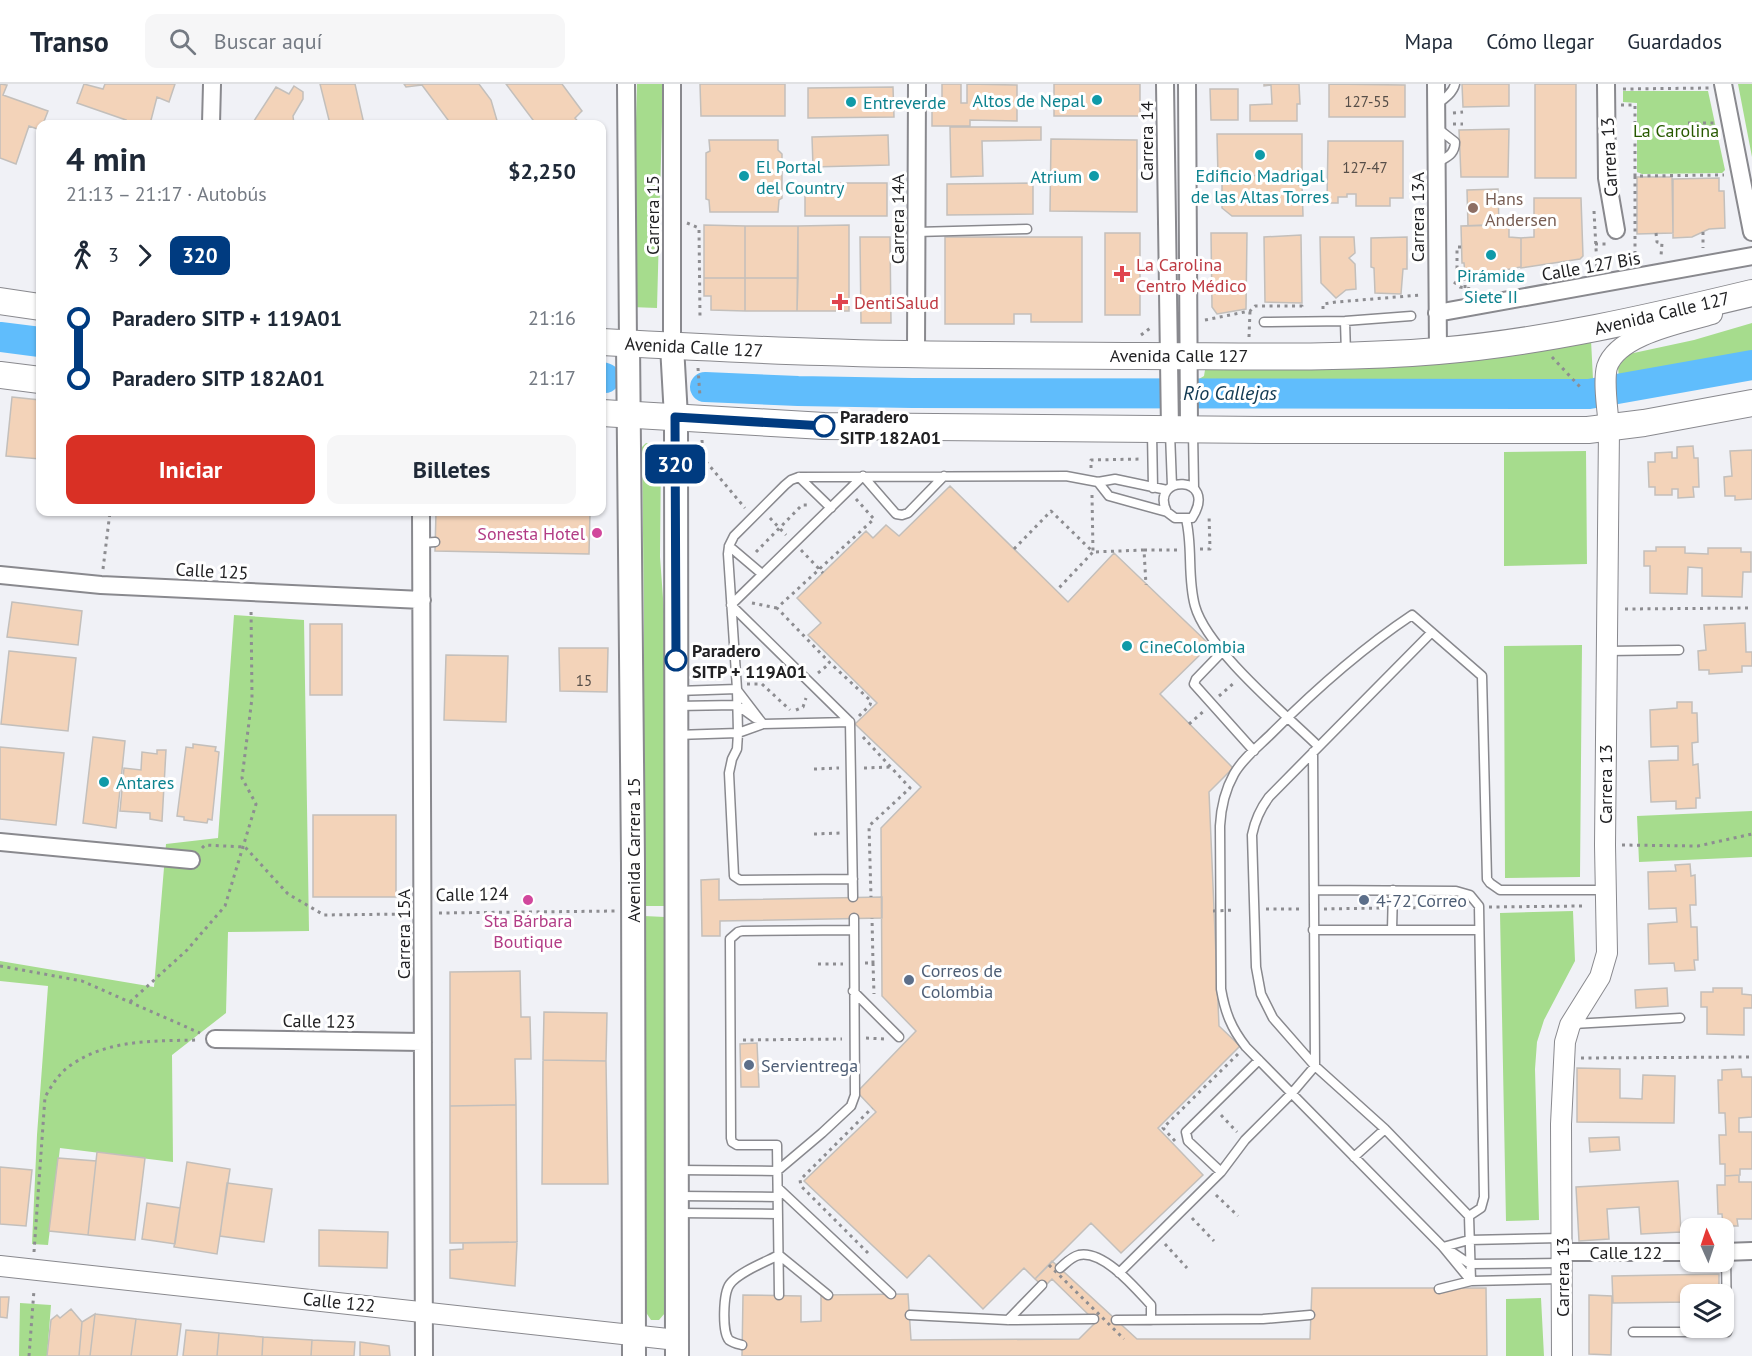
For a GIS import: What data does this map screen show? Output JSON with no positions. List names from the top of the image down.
{
  "streets": {
    "main road": ["Avenida Calle 127", "Avenida Carrera 15"],
    "street": [
      "Carrera 14",
      "Carrera 13",
      "Carrera 15",
      "Carrera 13A",
      "Carrera 14A",
      "Calle 127 Bis",
      "Calle 125",
      "Carrera 15A",
      "Calle 123",
      "Calle 122"
    ],
    "path": ["Calle 124"]
  },
  "crossings": [
    ["Carrera 14", "Avenida Calle 127"],
    ["Carrera 13", "Avenida Calle 127"],
    ["Carrera 13", "Calle 122"],
    ["Carrera 15", "Avenida Calle 127"],
    ["Carrera 15", "Avenida Carrera 15"],
    ["Carrera 13A", "Calle 127 Bis"],
    ["Carrera 13A", "Avenida Calle 127"],
    ["Carrera 14A", "Avenida Calle 127"],
    ["Avenida Calle 127", "Avenida Carrera 15"],
    ["Calle 125", "Carrera 15A"],
    ["Avenida Carrera 15", "Calle 122"],
    ["Calle 124", "Carrera 15A"],
    ["Carrera 15A", "Calle 123"],
    ["Carrera 15A", "Calle 122"]
  ],
  "water": ["Río Callejas"],
  "parks": ["La Carolina"],
  "places": {
    "other": [
      "Altos de Nepal",
      "Entreverde",
      "Edificio Madrigal de las Altas Torres",
      "El Portal del Country",
      "Atrium",
      "Hans Andersen",
      "Pirámide Siete II",
      "Paradero SITP 182A01",
      "Sonesta Hotel",
      "CineColombia",
      "Paradero SITP + 119A01",
      "Antares",
      "Sta Bárbara Boutique",
      "4-72 Correo",
      "Correos de Colombia",
      "Servientrega"
    ],
    "health": ["La Carolina Centro Médico", "DentiSalud"]
  },
  "lines": ["bus line 320"],
  "house_numbers": ["127-55", "127-47", "15"],
  "north": "top",
  "page": {
    "header": "Transo",
    "search": "Buscar aquí",
    "nav": ["Mapa", "Cómo llegar", "Guardados"],
    "on_map": "320",
    "heading": ["4 min", "21:13 – 21:17 · Autobús", "$2,250"],
    "legs": ["3", "320"],
    "list": [
      {
        "name": "Paradero SITP + 119A01",
        "value": "21:16"
      },
      {
        "name": "Paradero SITP 182A01",
        "value": "21:17"
      }
    ],
    "buttons": ["Iniciar", "Billetes"]
  }
}
